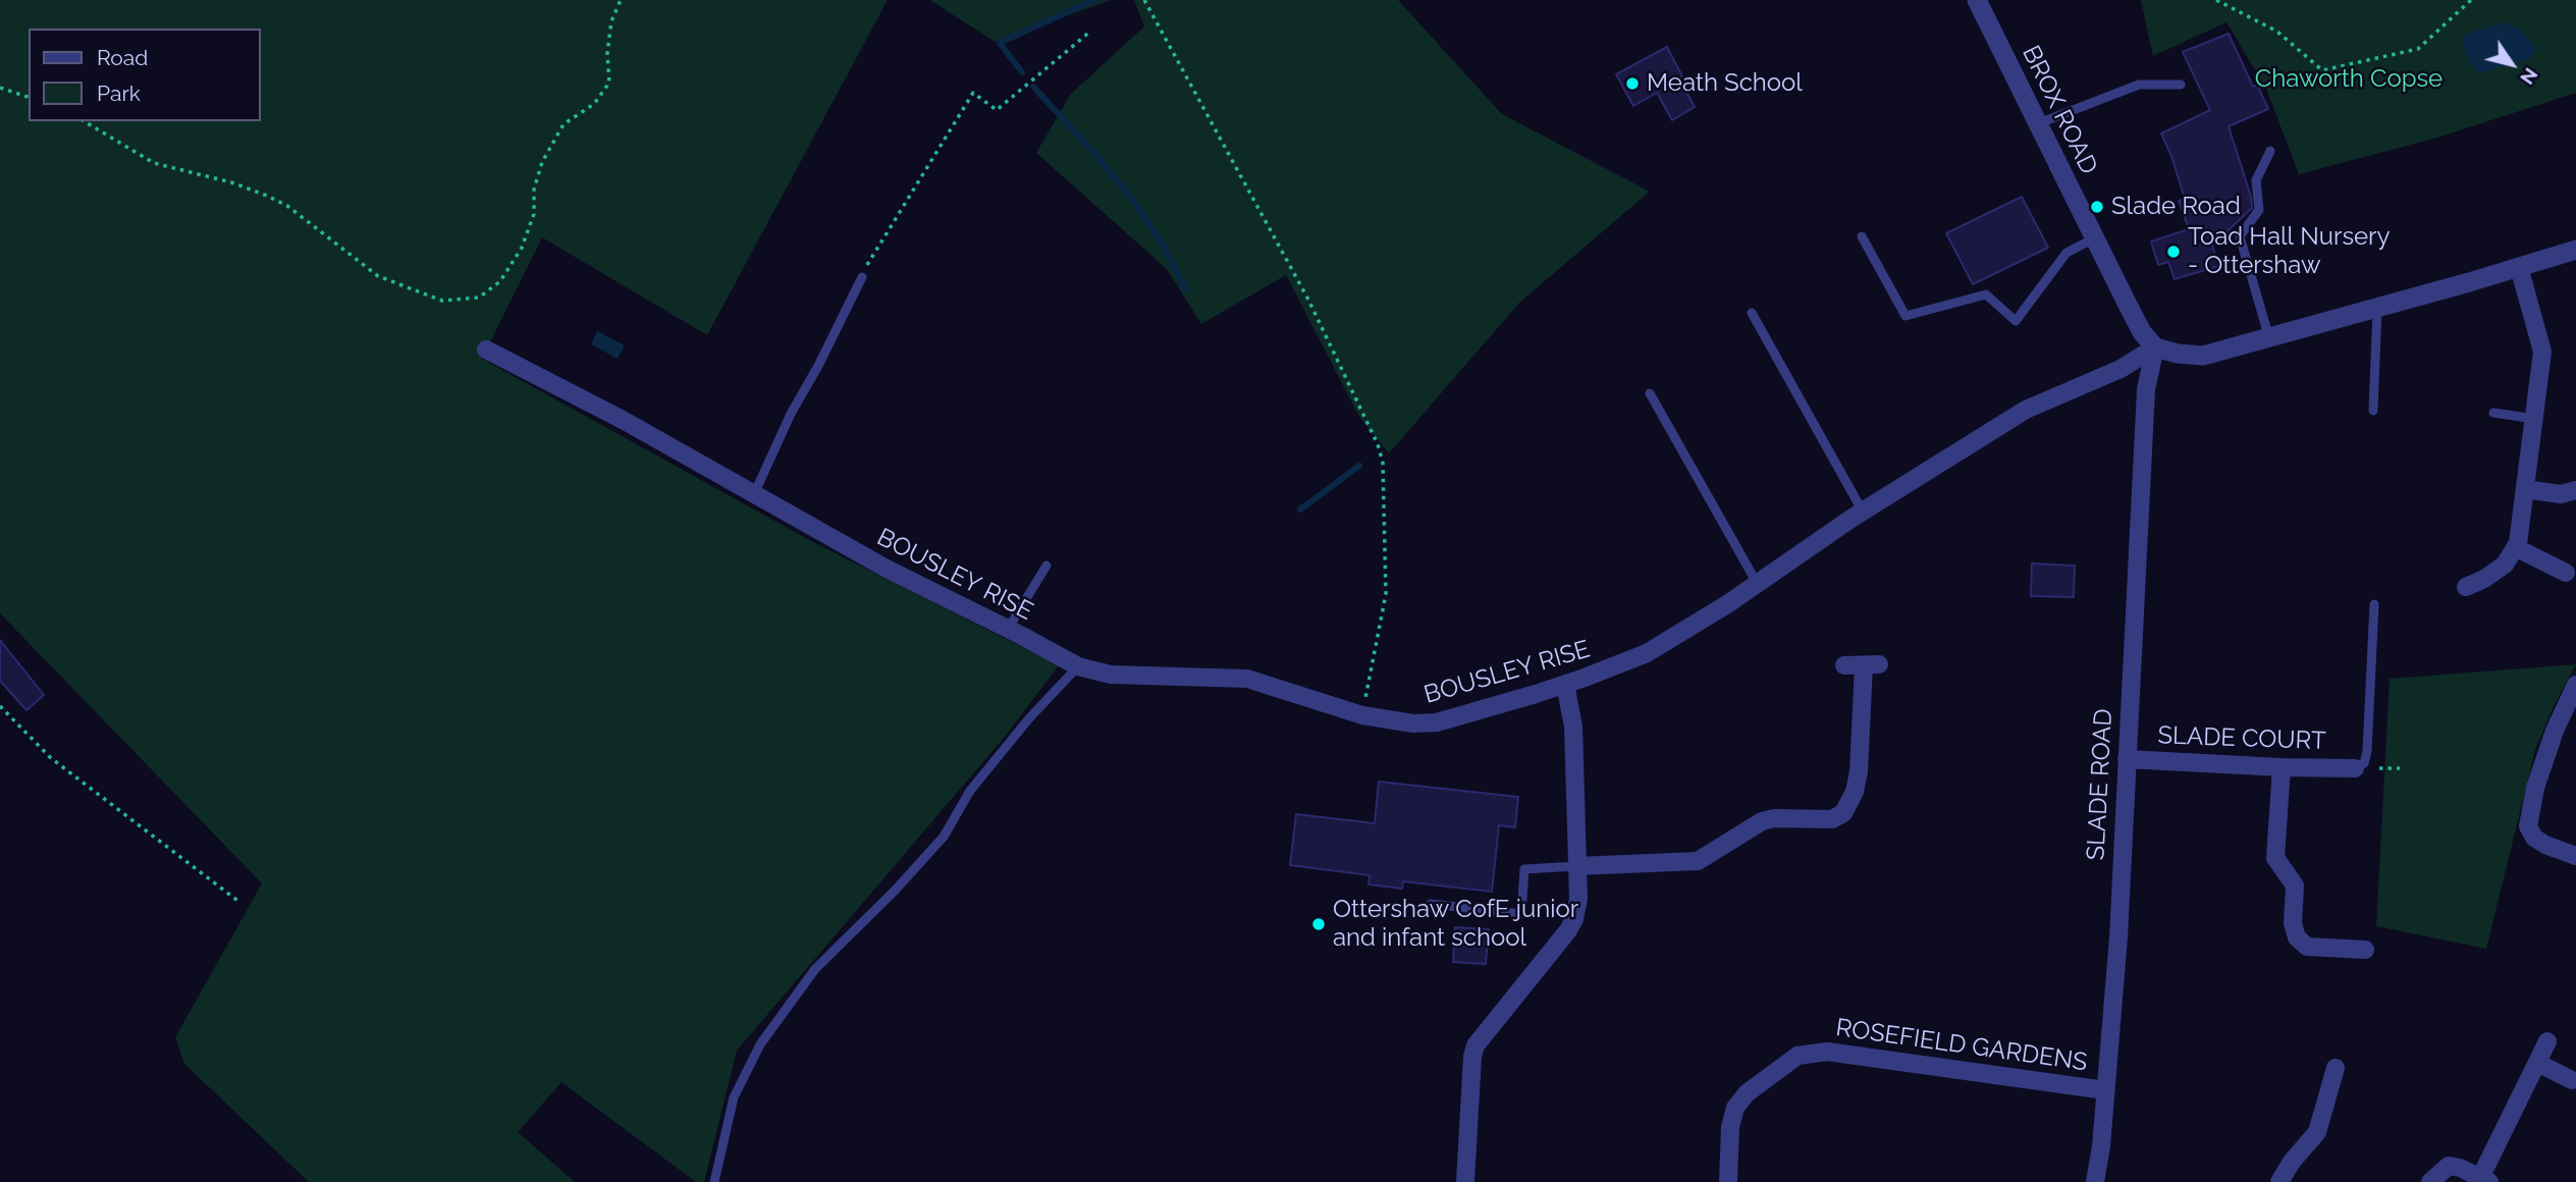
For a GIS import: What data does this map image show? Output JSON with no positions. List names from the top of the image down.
{
  "streets": {
    "street": [
      "BROX ROAD",
      "BOUSLEY RISE",
      "SLADE COURT",
      "SLADE ROAD",
      "ROSEFIELD GARDENS"
    ]
  },
  "crossings": [
    ["BROX ROAD", "BOUSLEY RISE"],
    ["BROX ROAD", "SLADE ROAD"],
    ["BOUSLEY RISE", "SLADE ROAD"],
    ["SLADE COURT", "SLADE ROAD"],
    ["SLADE ROAD", "ROSEFIELD GARDENS"]
  ],
  "parks": ["Chaworth Copse"],
  "places": [
    "Meath School",
    "Slade Road",
    "Toad Hall Nursery - Ottershaw",
    "Ottershaw CofE junior and infant school"
  ],
  "legend": ["Road", "Park"],
  "north": "bottom right"
}
